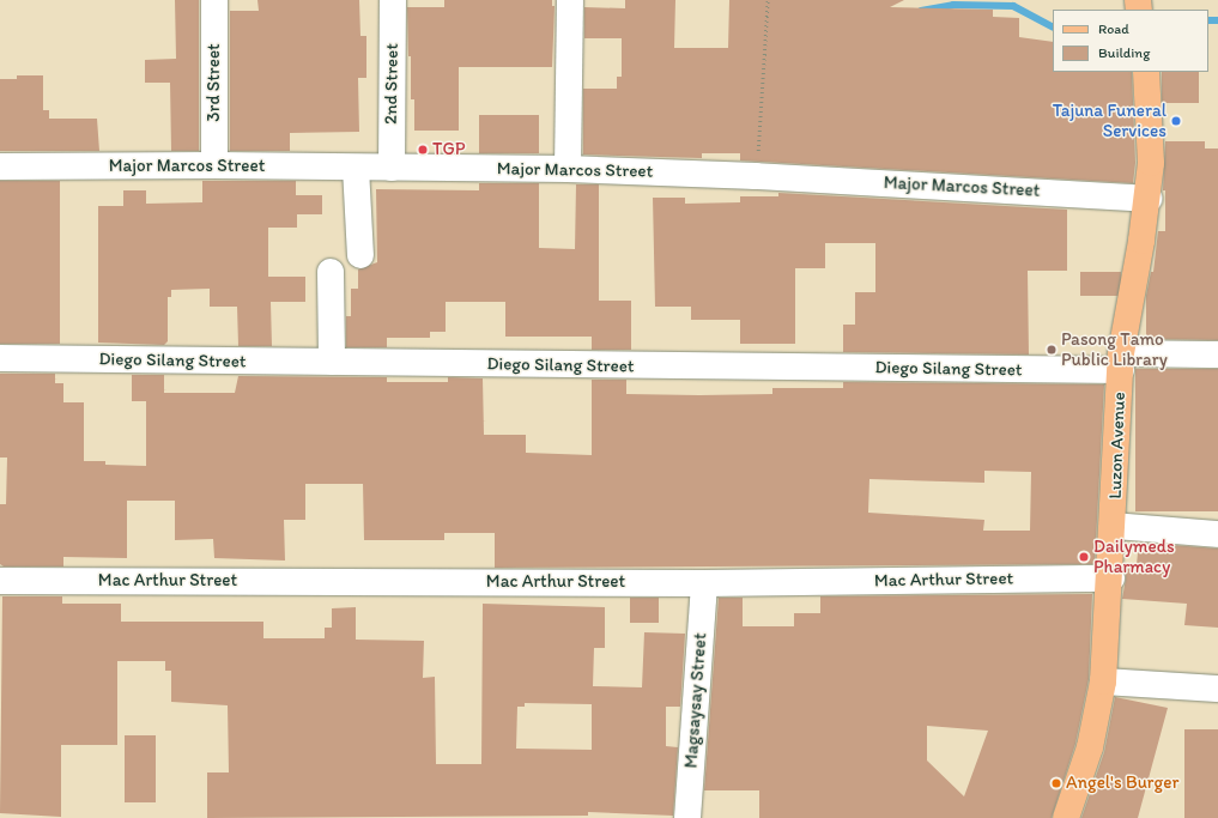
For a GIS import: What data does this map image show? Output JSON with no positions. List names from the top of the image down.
{
  "streets": {
    "main road": ["Luzon Avenue"],
    "street": [
      "3rd Street",
      "2nd Street",
      "Major Marcos Street",
      "Diego Silang Street",
      "Mac Arthur Street",
      "Magsaysay Street"
    ]
  },
  "crossings": [
    ["3rd Street", "Major Marcos Street"],
    ["2nd Street", "Major Marcos Street"],
    ["Major Marcos Street", "Luzon Avenue"],
    ["Diego Silang Street", "Luzon Avenue"],
    ["Luzon Avenue", "Mac Arthur Street"],
    ["Mac Arthur Street", "Magsaysay Street"]
  ],
  "places": [
    "Tajuna Funeral Services",
    "TGP",
    "Pasong Tamo Public Library",
    "Dailymeds Pharmacy",
    "Angel's Burger"
  ],
  "legend": ["Road", "Building"]
}
